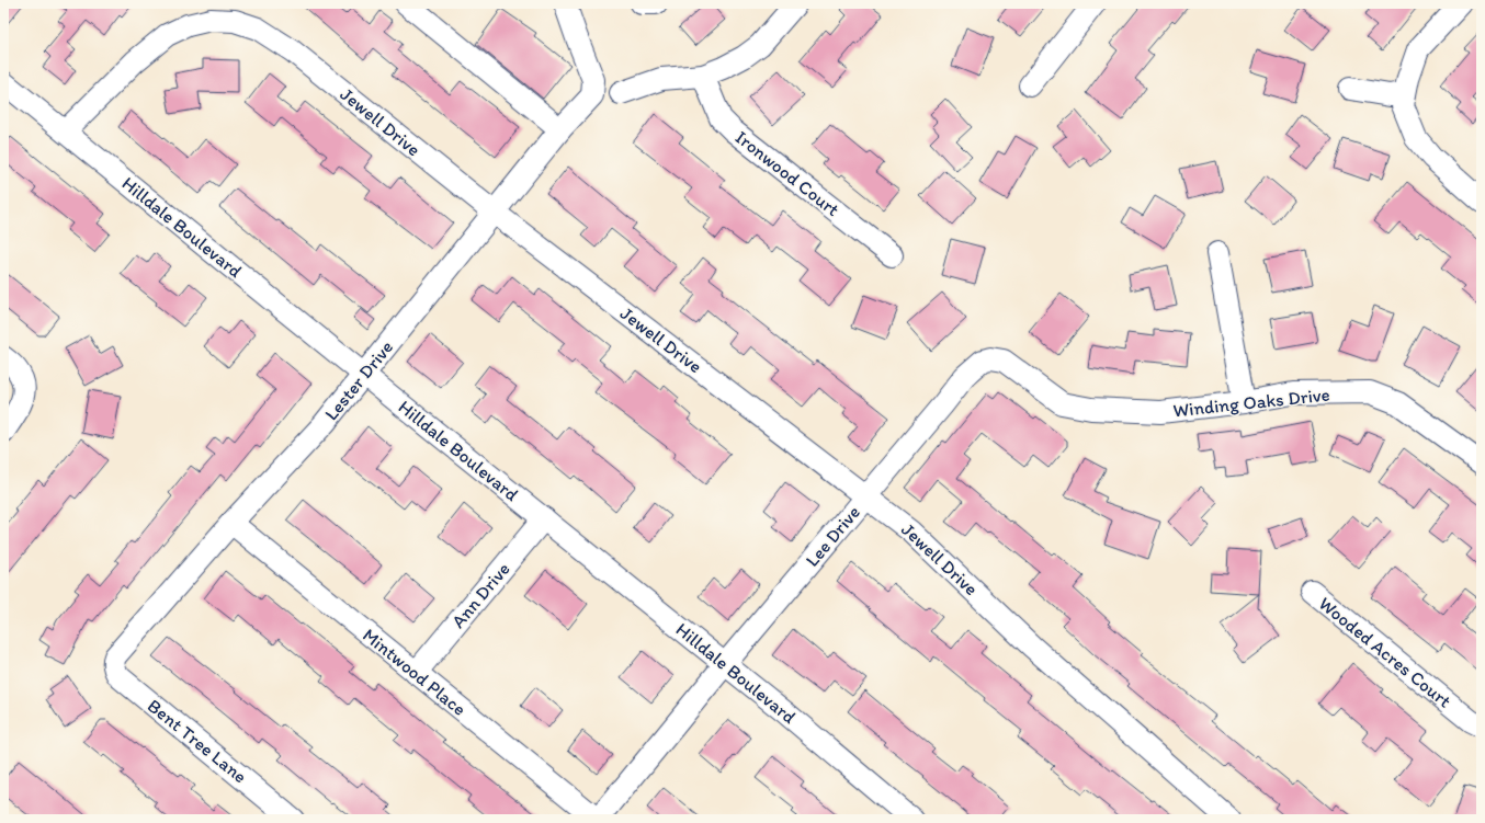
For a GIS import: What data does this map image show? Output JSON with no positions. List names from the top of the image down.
{
  "streets": {
    "street": [
      "Jewell Drive",
      "Ironwood Court",
      "Hilldale Boulevard",
      "Lester Drive",
      "Winding Oaks Drive",
      "Lee Drive",
      "Ann Drive",
      "Wooded Acres Court",
      "Mintwood Place",
      "Bent Tree Lane"
    ]
  },
  "crossings": [
    ["Jewell Drive", "Hilldale Boulevard"],
    ["Jewell Drive", "Lester Drive"],
    ["Jewell Drive", "Lee Drive"],
    ["Hilldale Boulevard", "Lester Drive"],
    ["Hilldale Boulevard", "Lee Drive"],
    ["Hilldale Boulevard", "Ann Drive"],
    ["Lester Drive", "Mintwood Place"],
    ["Lester Drive", "Bent Tree Lane"],
    ["Winding Oaks Drive", "Lee Drive"],
    ["Lee Drive", "Mintwood Place"],
    ["Ann Drive", "Mintwood Place"]
  ]
}
